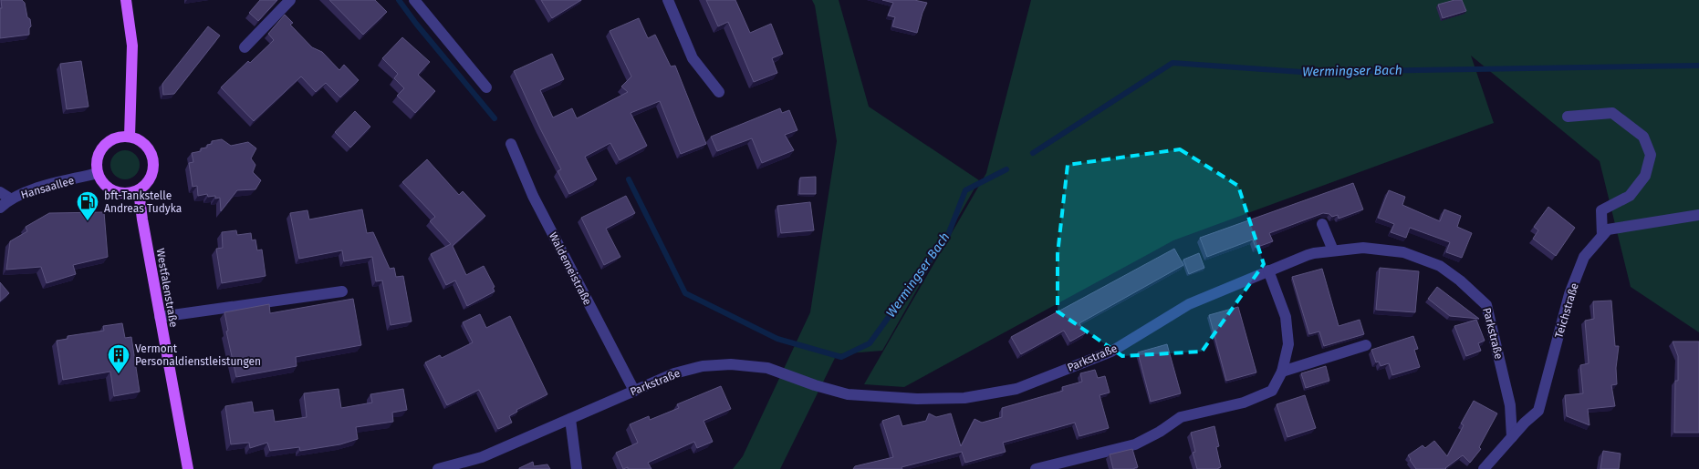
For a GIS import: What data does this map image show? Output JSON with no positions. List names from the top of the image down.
{
  "streets": {
    "main road": ["Westfalenstraße"],
    "street": [
      "Hansaallee",
      "Waldemeistraße",
      "Teichstraße",
      "Parkstraße"
    ]
  },
  "crossings": [
    ["Hansaallee", "Westfalenstraße"],
    ["Waldemeistraße", "Parkstraße"],
    ["Teichstraße", "Parkstraße"]
  ],
  "water": ["Wermingser Bach"],
  "places": {
    "fuel station": ["bft-Tankstelle Andreas Tudyka"],
    "building": ["Vermont Personaldienstleistungen"]
  }
}
